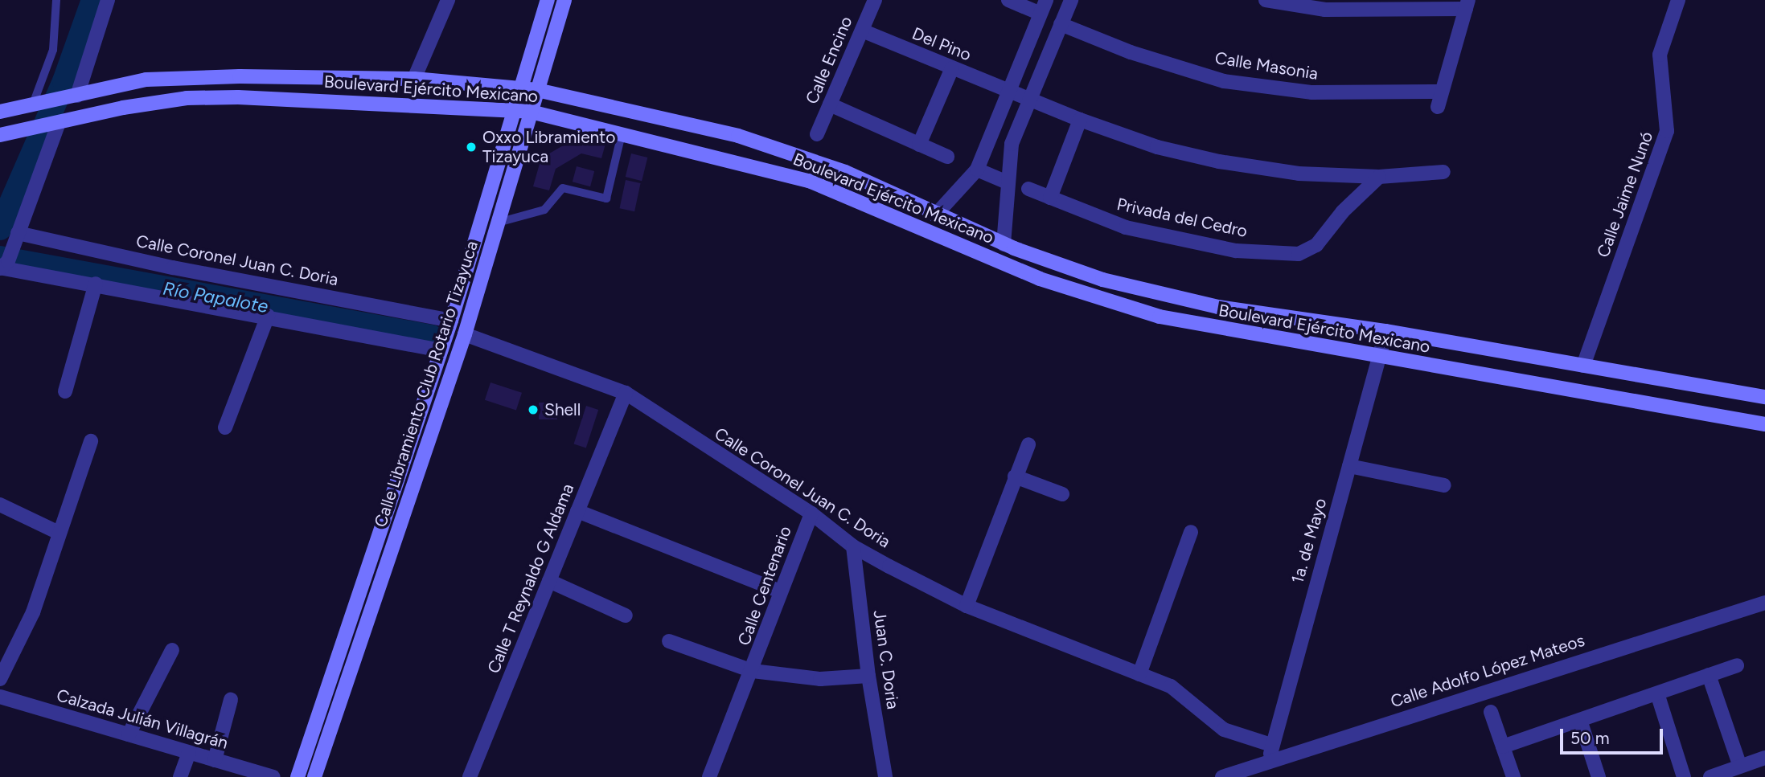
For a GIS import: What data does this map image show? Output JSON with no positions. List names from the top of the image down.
{
  "streets": {
    "main road": ["Boulevard Ejército Mexicano", "Calle Libramiento Club Rotario Tizayuca"],
    "street": [
      "Del Pino",
      "Calle Encino",
      "Calle Masonia",
      "Calle Jaime Nunó",
      "Privada del Cedro",
      "Calle Coronel Juan C. Doria",
      "1a. de Mayo",
      "Calle T Reynaldo G Aldama",
      "Calle Centenario",
      "Juan C. Doria",
      "Calle Adolfo López Mateos",
      "Calzada Julián Villagrán"
    ]
  },
  "crossings": [
    ["Del Pino", "Calle Encino"],
    ["Boulevard Ejército Mexicano", "Calle Jaime Nunó"],
    ["Boulevard Ejército Mexicano", "Calle Libramiento Club Rotario Tizayuca"],
    ["Boulevard Ejército Mexicano", "1a. de Mayo"],
    ["Calle Coronel Juan C. Doria", "Calle Libramiento Club Rotario Tizayuca"],
    ["Calle Coronel Juan C. Doria", "1a. de Mayo"],
    ["Calle Coronel Juan C. Doria", "Calle T Reynaldo G Aldama"],
    ["Calle Coronel Juan C. Doria", "Calle Centenario"],
    ["Calle Coronel Juan C. Doria", "Juan C. Doria"],
    ["1a. de Mayo", "Calle Adolfo López Mateos"],
    ["Calle Centenario", "Juan C. Doria"]
  ],
  "water": ["Río Papalote"],
  "places": ["Oxxo Libramiento Tizayuca", "Shell"],
  "scale_bar": "50 m"
}
